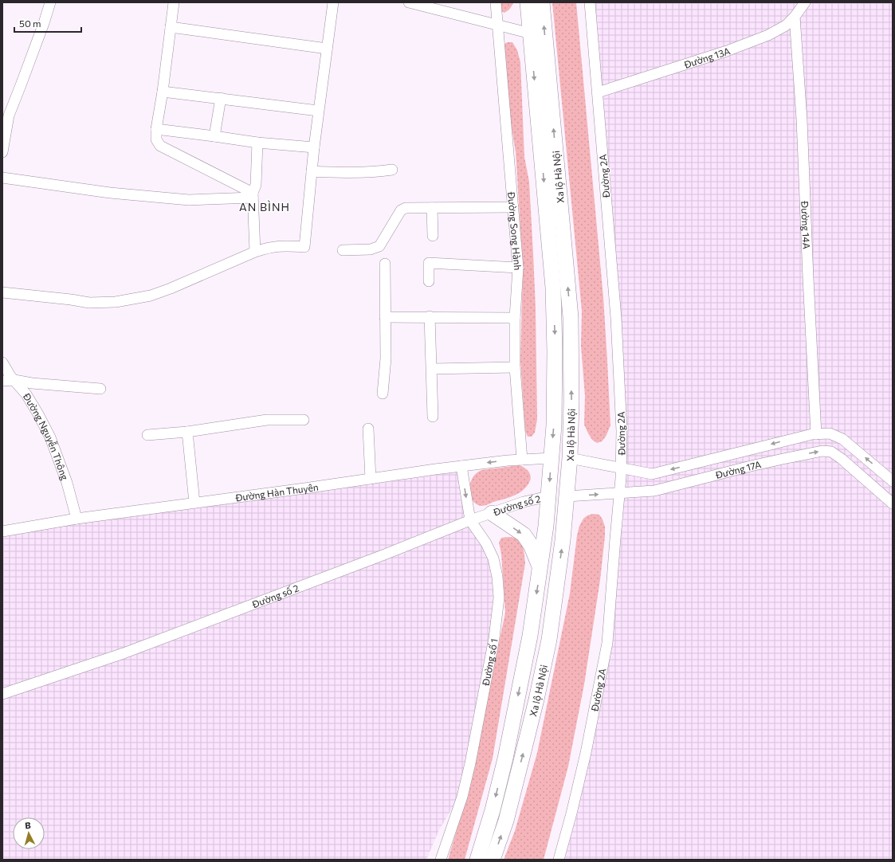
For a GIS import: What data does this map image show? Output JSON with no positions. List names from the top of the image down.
{
  "streets": {
    "highway": ["Xa lộ Hà Nội"],
    "street": [
      "Đường 13A",
      "Đường 2A",
      "Đường 14A",
      "Đường Song Hành",
      "Đường Nguyễn Thông",
      "Đường 17A",
      "Đường Hàn Thuyên",
      "Đường số 2",
      "Đường số 1"
    ]
  },
  "crossings": [
    ["Đường 13A", "Đường 2A"],
    ["Đường 13A", "Đường 14A"],
    ["Đường 2A", "Đường 17A"],
    ["Xa lộ Hà Nội", "Đường 17A"],
    ["Xa lộ Hà Nội", "Đường Hàn Thuyên"],
    ["Xa lộ Hà Nội", "Đường số 2"],
    ["Đường 14A", "Đường 17A"],
    ["Đường Song Hành", "Đường Hàn Thuyên"],
    ["Đường Nguyễn Thông", "Đường Hàn Thuyên"],
    ["Đường Hàn Thuyên", "Đường số 1"],
    ["Đường số 2", "Đường số 1"]
  ],
  "districts": ["AN BÌNH"],
  "scale_bar": "50 m",
  "north": "top"
}
